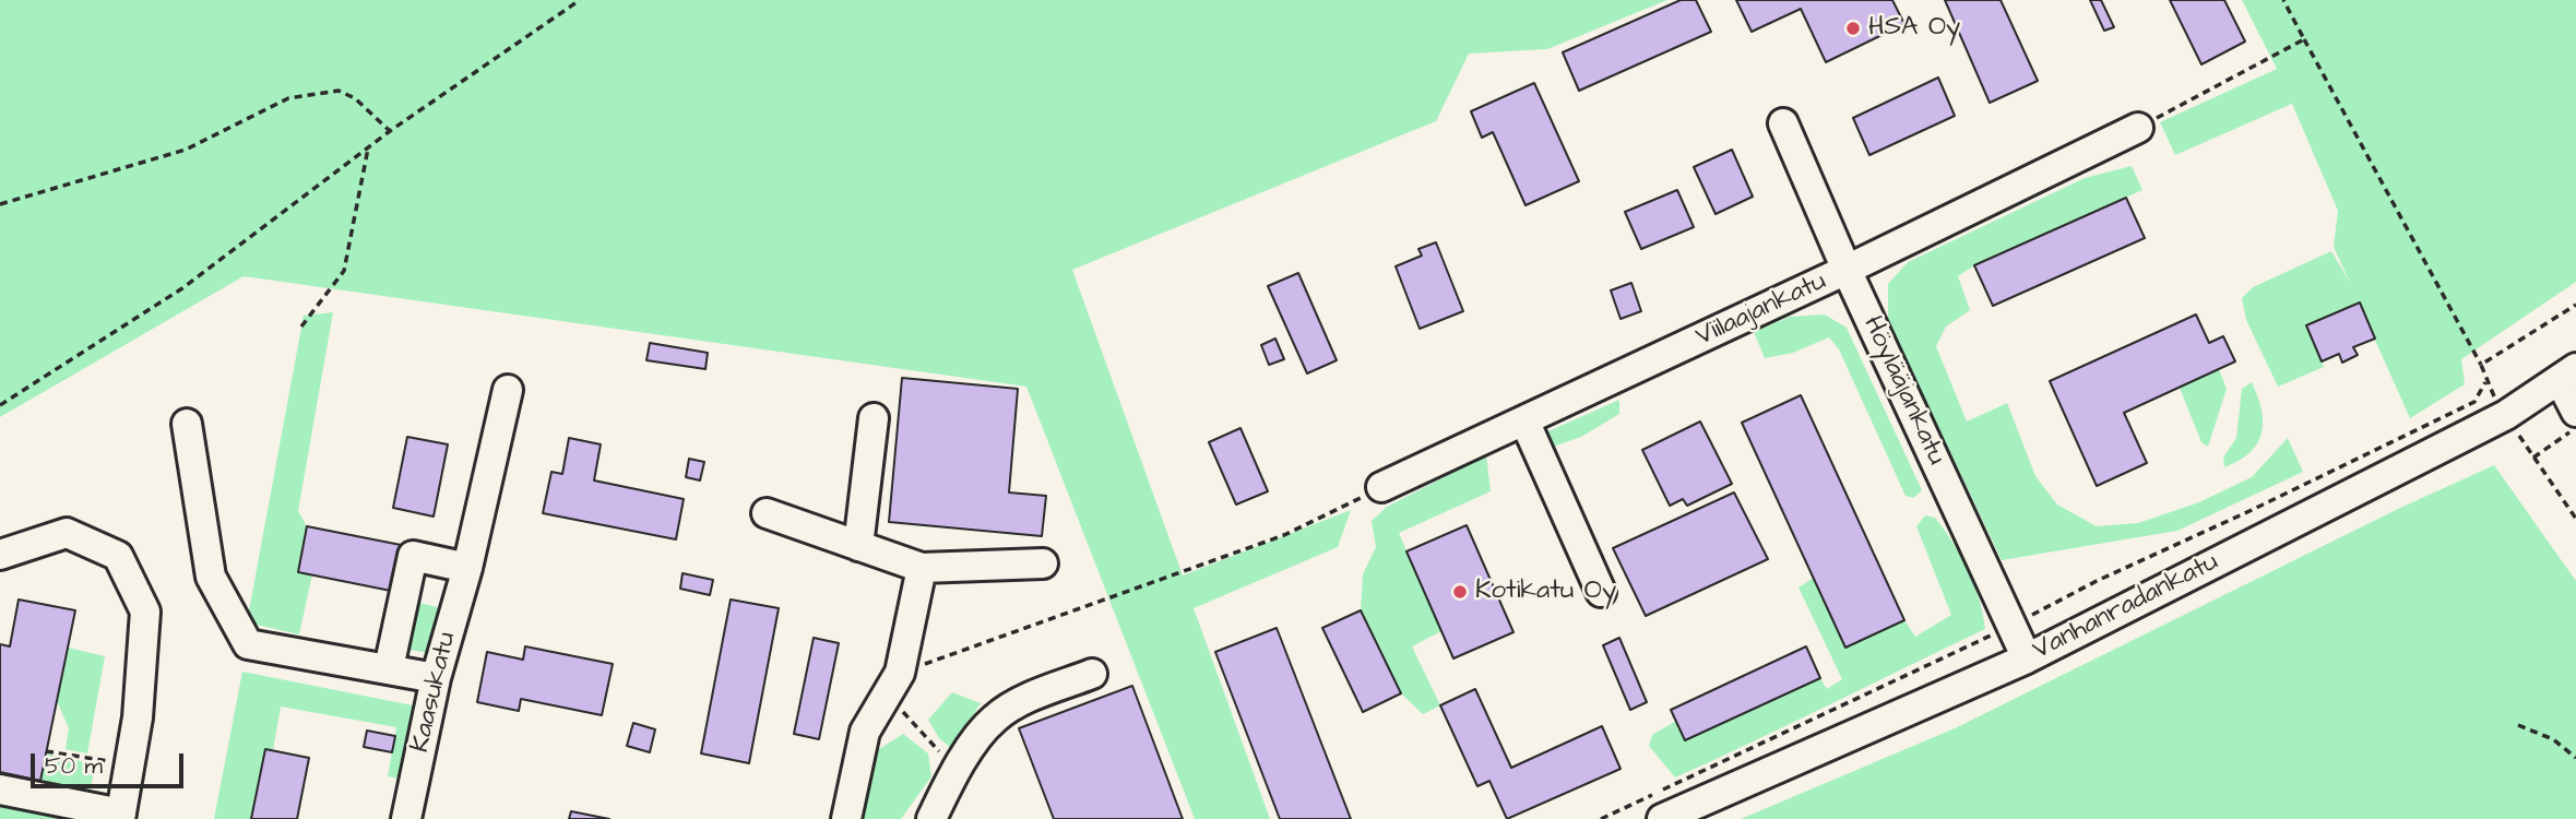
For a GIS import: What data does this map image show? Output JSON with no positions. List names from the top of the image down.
{
  "streets": {
    "street": [
      "Viilaajankatu",
      "Höylääjankatu",
      "Vanhanradankatu",
      "Kaasukatu"
    ]
  },
  "crossings": [
    ["Viilaajankatu", "Höylääjankatu"],
    ["Höylääjankatu", "Vanhanradankatu"]
  ],
  "places": ["HSA Oy", "Kotikatu Oy"],
  "scale_bar": "50 m"
}
